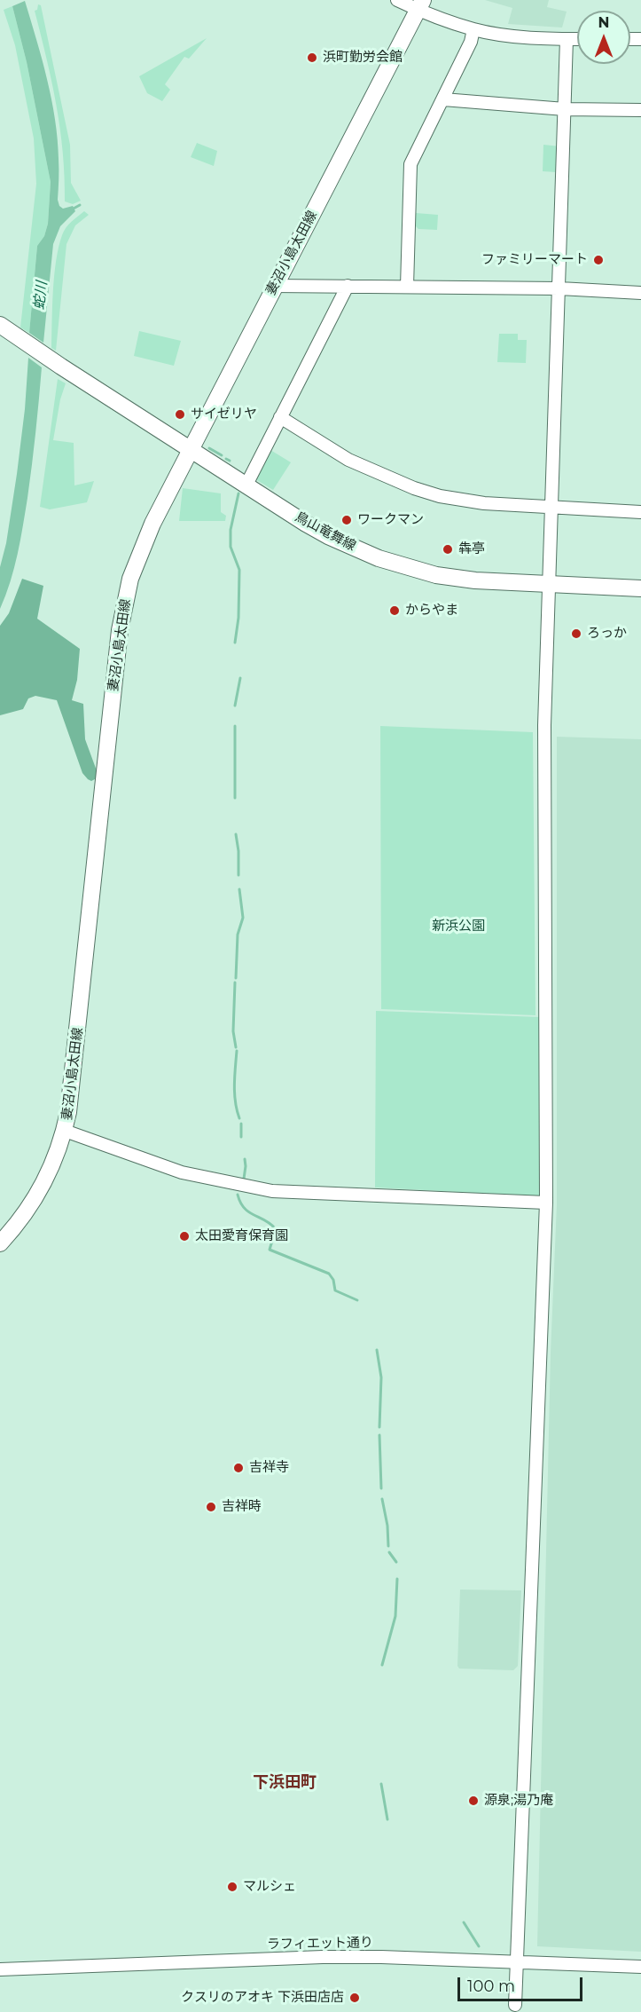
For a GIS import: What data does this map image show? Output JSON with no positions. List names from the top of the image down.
{
  "streets": {
    "main road": ["妻沼小島太田線", "鳥山竜舞線"],
    "street": ["ラフィエット通り"]
  },
  "crossings": [
    ["妻沼小島太田線", "鳥山竜舞線"]
  ],
  "districts": ["下浜田町"],
  "water": ["蛇川"],
  "parks": ["新浜公園"],
  "places": [
    "浜町勤労会館",
    "ファミリーマート",
    "サイゼリヤ",
    "ワークマン",
    "犇亭",
    "からやま",
    "ろっか",
    "太田愛育保育園",
    "吉祥寺",
    "吉祥時",
    "源泉;湯乃庵",
    "マルシェ",
    "クスリのアオキ 下浜田店店"
  ],
  "scale_bar": "100 m",
  "north": "top"
}
